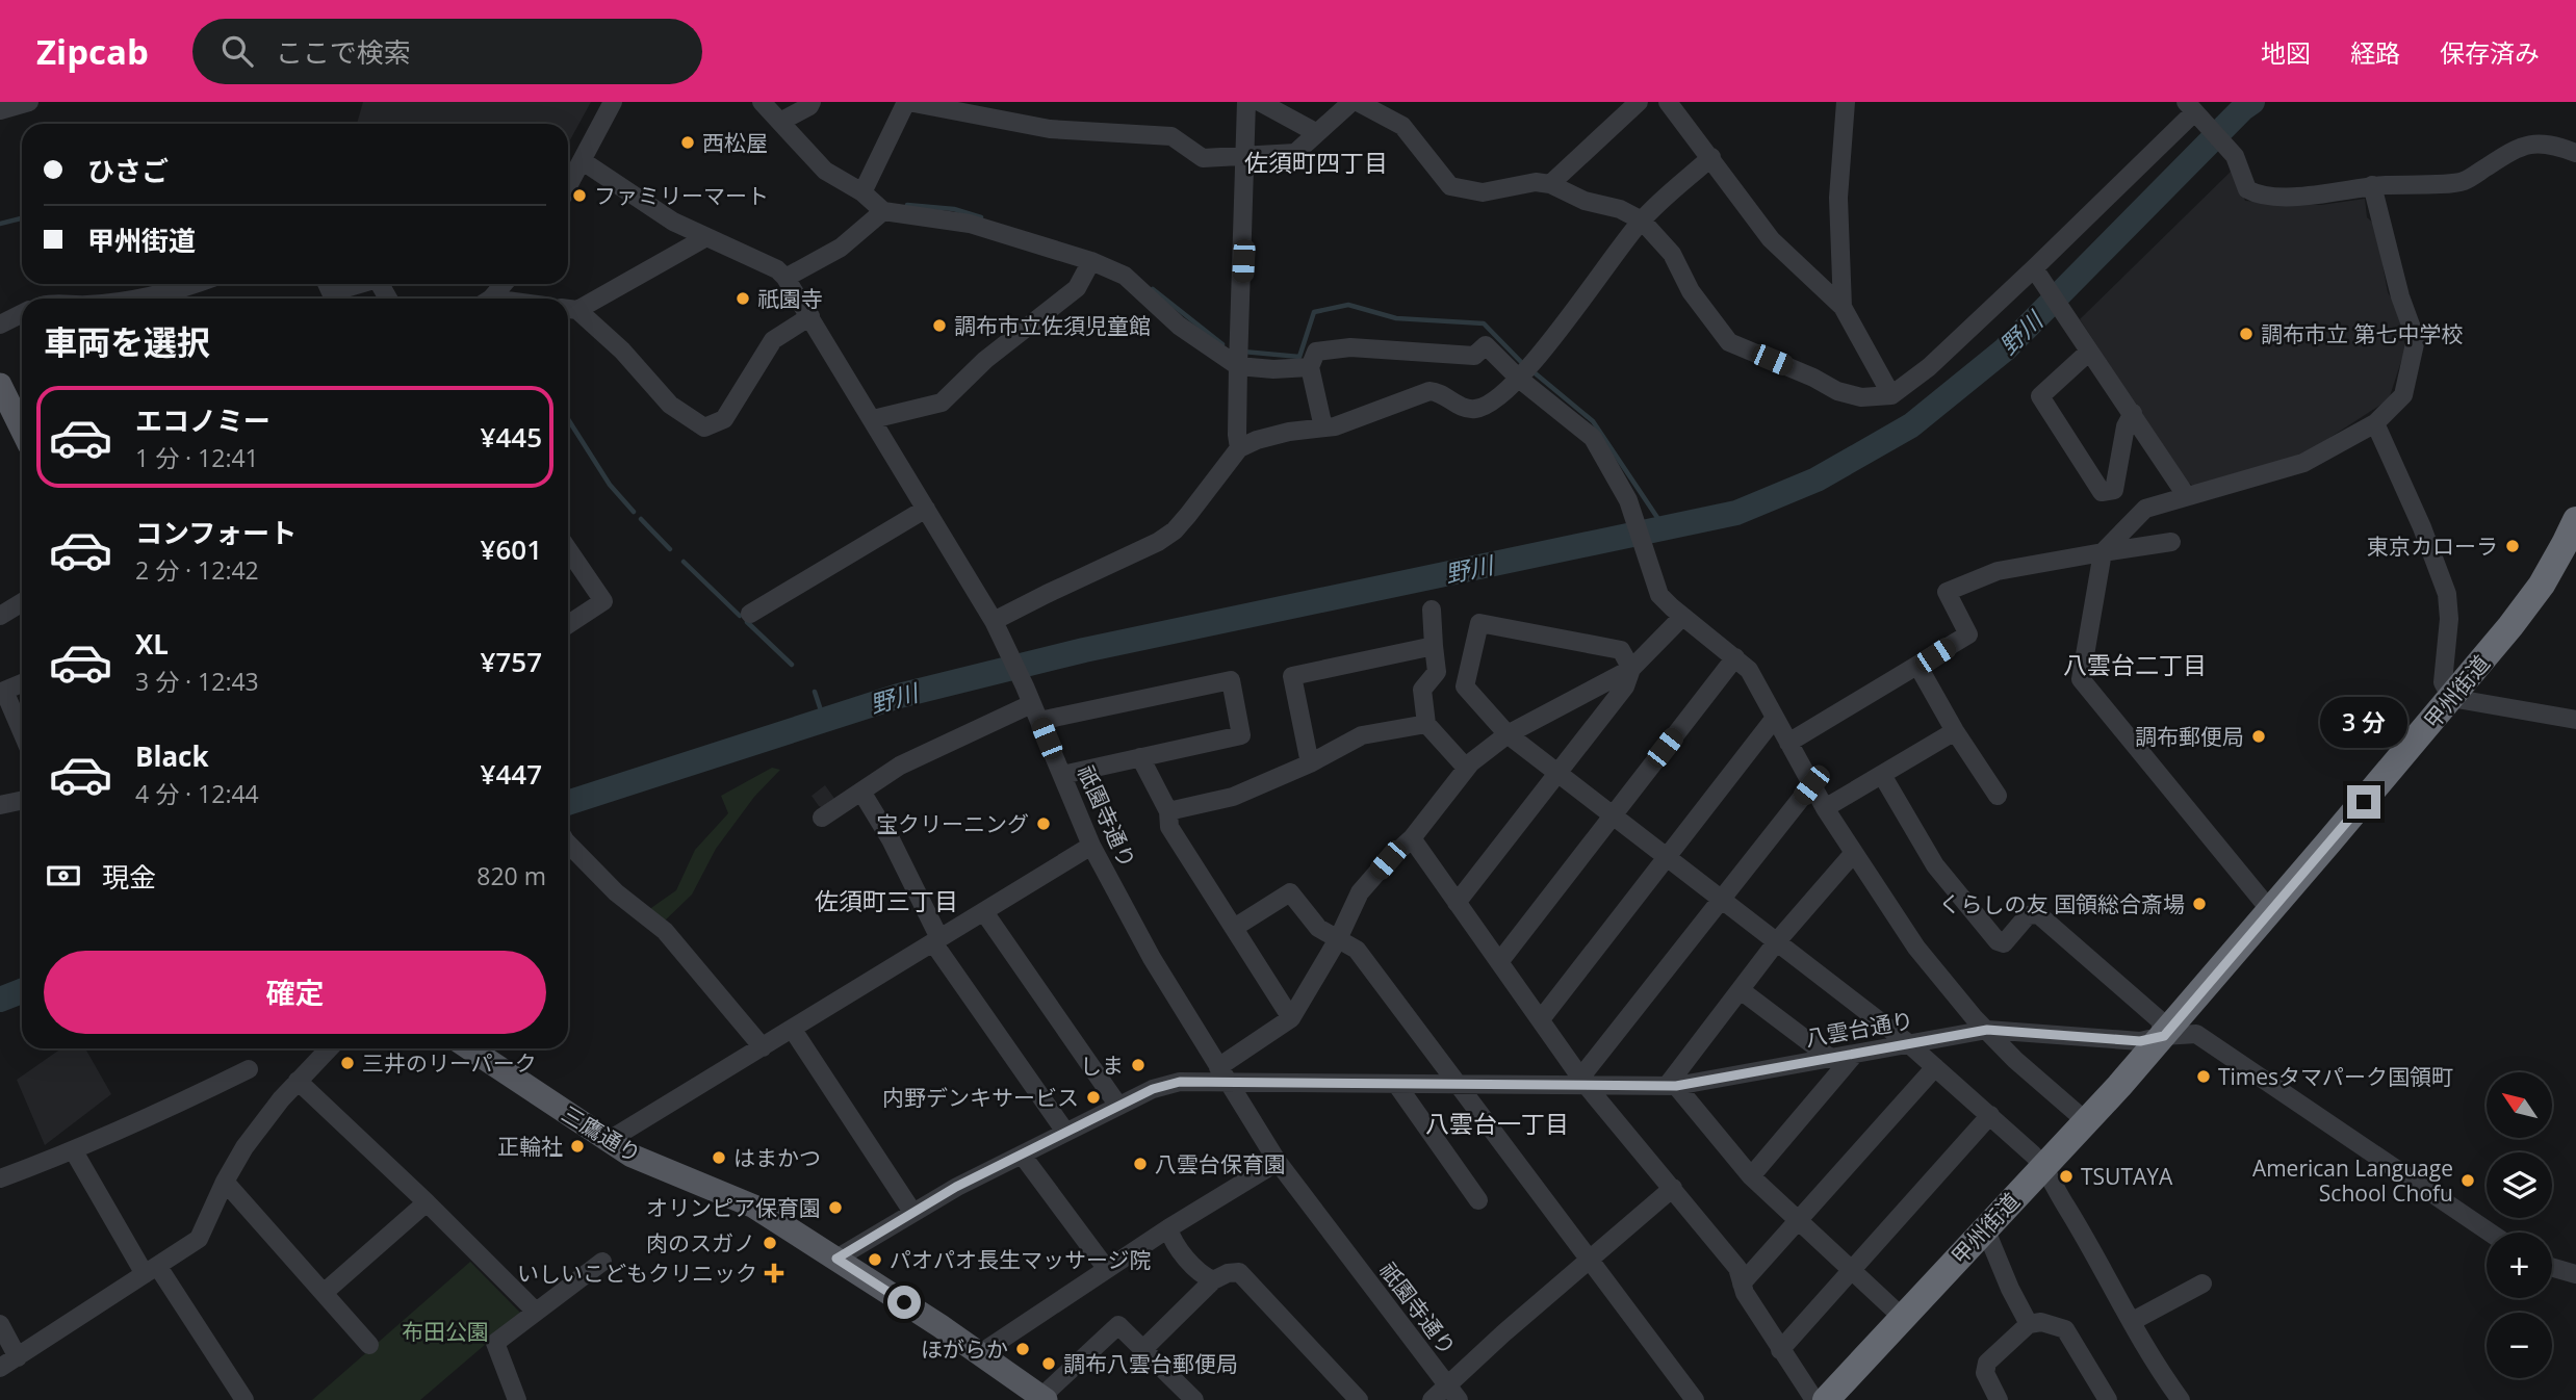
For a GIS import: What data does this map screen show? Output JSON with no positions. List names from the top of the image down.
{
  "streets": {
    "highway": ["甲州街道"],
    "main road": ["三鷹通り"],
    "street": ["祇園寺通り", "八雲台通り"]
  },
  "crossings": [
    ["甲州街道", "八雲台通り"],
    ["祇園寺通り", "八雲台通り"],
    ["八雲台通り", "三鷹通り"]
  ],
  "districts": [
    "佐須町四丁目",
    "八雲台二丁目",
    "佐須町三丁目",
    "八雲台一丁目"
  ],
  "water": ["野川"],
  "parks": ["布田公園"],
  "places": {
    "other": [
      "西松屋",
      "ファミリーマート",
      "祇園寺",
      "調布市立佐須児童館",
      "調布市立 第七中学校",
      "東京カローラ",
      "調布郵便局",
      "宝クリーニング",
      "くらしの友 国領総合斎場",
      "三井のリーパーク",
      "しま",
      "Timesタマパーク国領町",
      "内野デンキサービス",
      "正輪社",
      "はまかつ",
      "八雲台保育園",
      "TSUTAYA",
      "American Language School Chofu",
      "オリンピア保育園",
      "肉のスガノ",
      "パオパオ長生マッサージ院",
      "ほがらか",
      "調布八雲台郵便局"
    ],
    "health": ["いしいこどもクリニック"]
  },
  "north": "top left",
  "page": {
    "header": "Zipcab",
    "search": "ここで検索",
    "nav": ["地図", "経路", "保存済み"],
    "banner": ["ひさご", "甲州街道"],
    "heading": "車両を選択",
    "list": [
      {
        "name": "エコノミー",
        "note": "1 分 · 12:41",
        "value": "¥445"
      },
      {
        "name": "コンフォート",
        "note": "2 分 · 12:42",
        "value": "¥601"
      },
      {
        "name": "XL",
        "note": "3 分 · 12:43",
        "value": "¥757"
      },
      {
        "name": "Black",
        "note": "4 分 · 12:44",
        "value": "¥447"
      }
    ],
    "bubble": "3 分",
    "pay": ["現金", "820 m"],
    "buttons": "確定",
    "map_buttons": ["+", "−"]
  }
}
